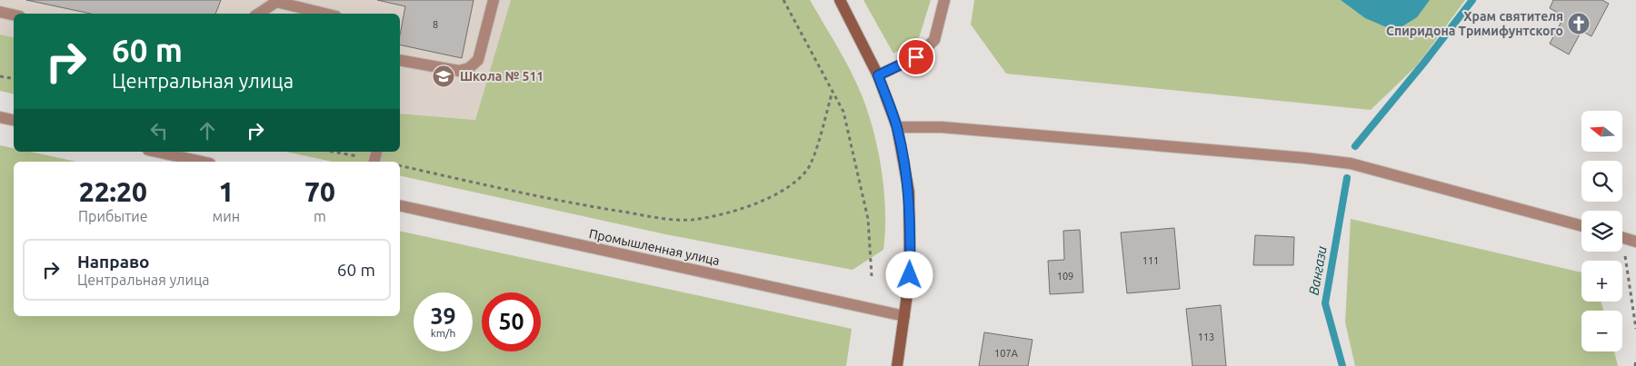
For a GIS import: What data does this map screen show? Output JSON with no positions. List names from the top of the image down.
{
  "streets": {
    "street": ["Промышленная улица"]
  },
  "water": ["Вангази"],
  "places": {
    "church": ["Храм святителя Спиридона Тримифунтского"],
    "school or university": ["Школа № 511"]
  },
  "house_numbers": [
    "8",
    "111",
    "109",
    "113",
    "107А"
  ],
  "north": "left",
  "page": {
    "turn": ["60 m", "Центральная улица"],
    "map_buttons": ["+", "−"],
    "eta": [
      "22:20",
      "Прибытие",
      "1",
      "мин",
      "70",
      "m"
    ],
    "list": [
      {
        "name": "Направо",
        "note": "Центральная улица",
        "value": "60 m"
      }
    ],
    "speed": "39 km/h",
    "limit": "50"
  }
}
